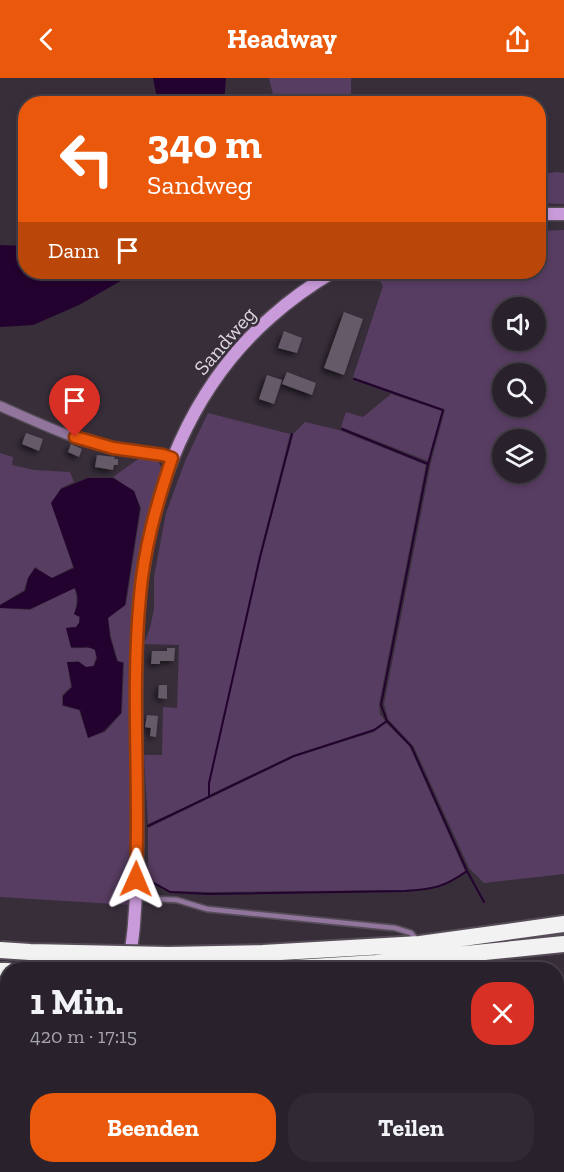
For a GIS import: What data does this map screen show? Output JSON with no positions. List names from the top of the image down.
{
  "streets": {
    "street": ["Sandweg"]
  },
  "page": {
    "header": "Headway",
    "turn": ["340 m", "Sandweg"],
    "then": "Dann",
    "heading": ["1 Min.", "420 m · 17:15"],
    "buttons": ["Beenden", "Teilen"]
  }
}
